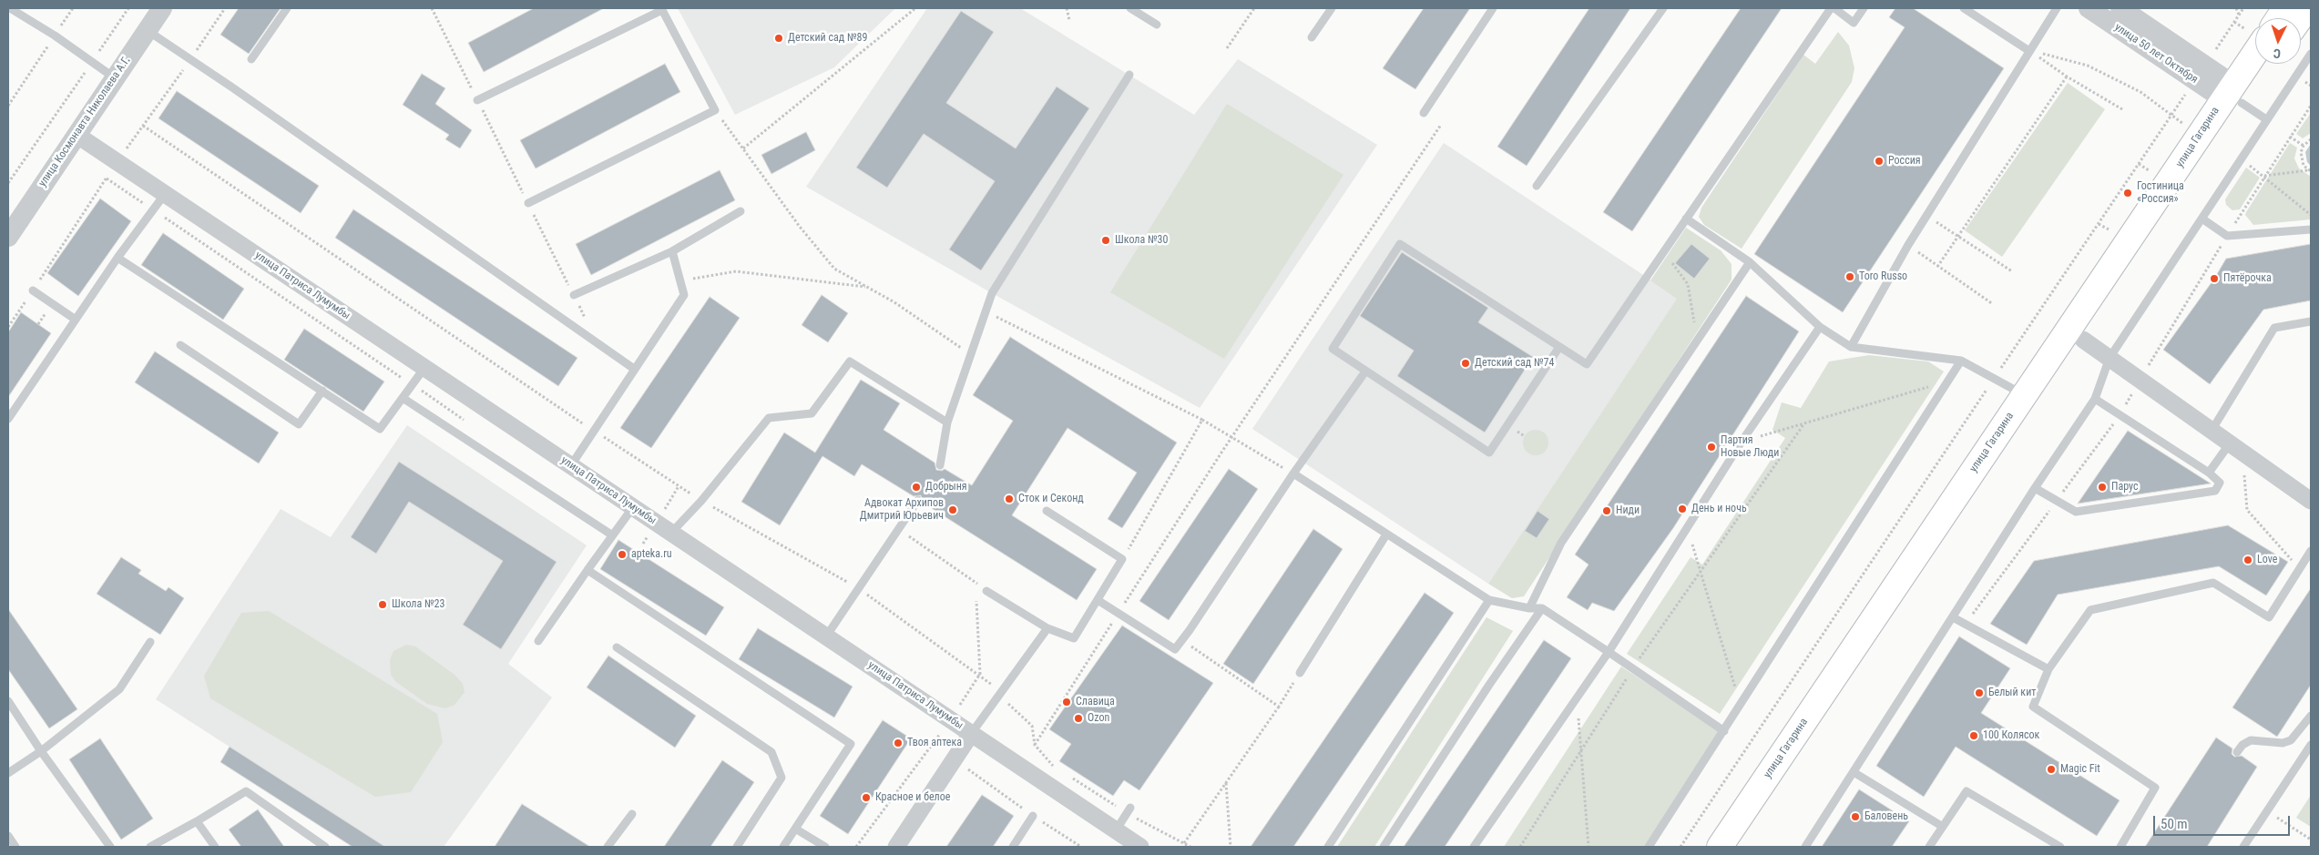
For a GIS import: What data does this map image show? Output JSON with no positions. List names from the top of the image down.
{
  "streets": {
    "main road": ["улица Гагарина"],
    "street": ["улица 50 лет Октября", "улица Космонавта Николаева А.Г.", "улица Патриса Лумумбы"]
  },
  "crossings": [
    ["улица 50 лет Октября", "улица Гагарина"],
    ["улица Космонавта Николаева А.Г.", "улица Патриса Лумумбы"]
  ],
  "places": [
    "Детский сад №89",
    "Россия",
    "Гостиница «Россия»",
    "Школа №30",
    "Toro Russo",
    "Пятёрочка",
    "Детский сад №74",
    "Партия Новые Люди",
    "Добрыня",
    "Парус",
    "Сток и Секонд",
    "День и ночь",
    "Адвокат Архипов Дмитрий Юрьевич",
    "Ниди",
    "apteka.ru",
    "Love",
    "Школа №23",
    "Белый кит",
    "Славица",
    "Ozon",
    "100 Колясок",
    "Твоя аптека",
    "Magic Fit",
    "Красное и белое",
    "Баловень"
  ],
  "scale_bar": "50 m",
  "north": "bottom"
}
